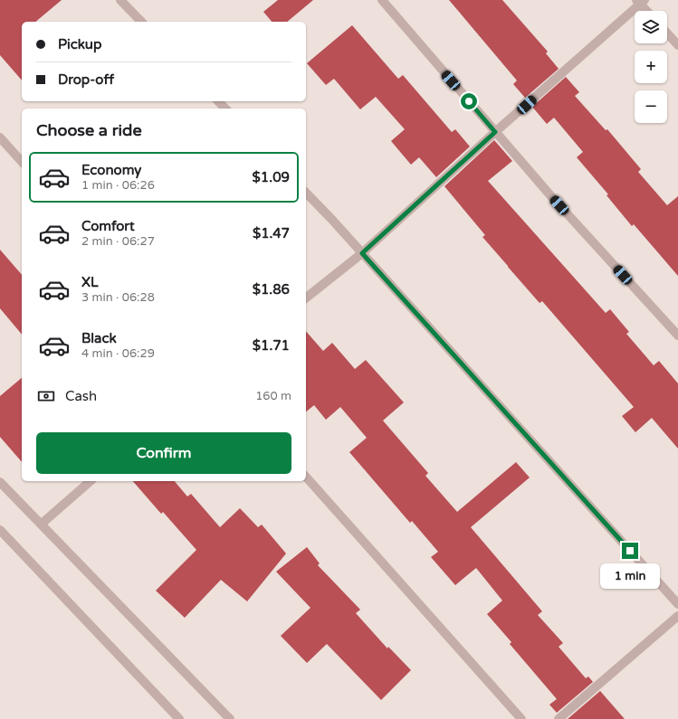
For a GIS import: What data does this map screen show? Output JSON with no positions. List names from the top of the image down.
{
  "page": {
    "map_buttons": ["+", "−"],
    "banner": ["Pickup", "Drop-off"],
    "heading": "Choose a ride",
    "list": [
      {
        "name": "Economy",
        "note": "1 min · 06:26",
        "value": "$1.09"
      },
      {
        "name": "Comfort",
        "note": "2 min · 06:27",
        "value": "$1.47"
      },
      {
        "name": "XL",
        "note": "3 min · 06:28",
        "value": "$1.86"
      },
      {
        "name": "Black",
        "note": "4 min · 06:29",
        "value": "$1.71"
      }
    ],
    "pay": ["Cash", "160 m"],
    "buttons": "Confirm",
    "bubble": "1 min"
  }
}
